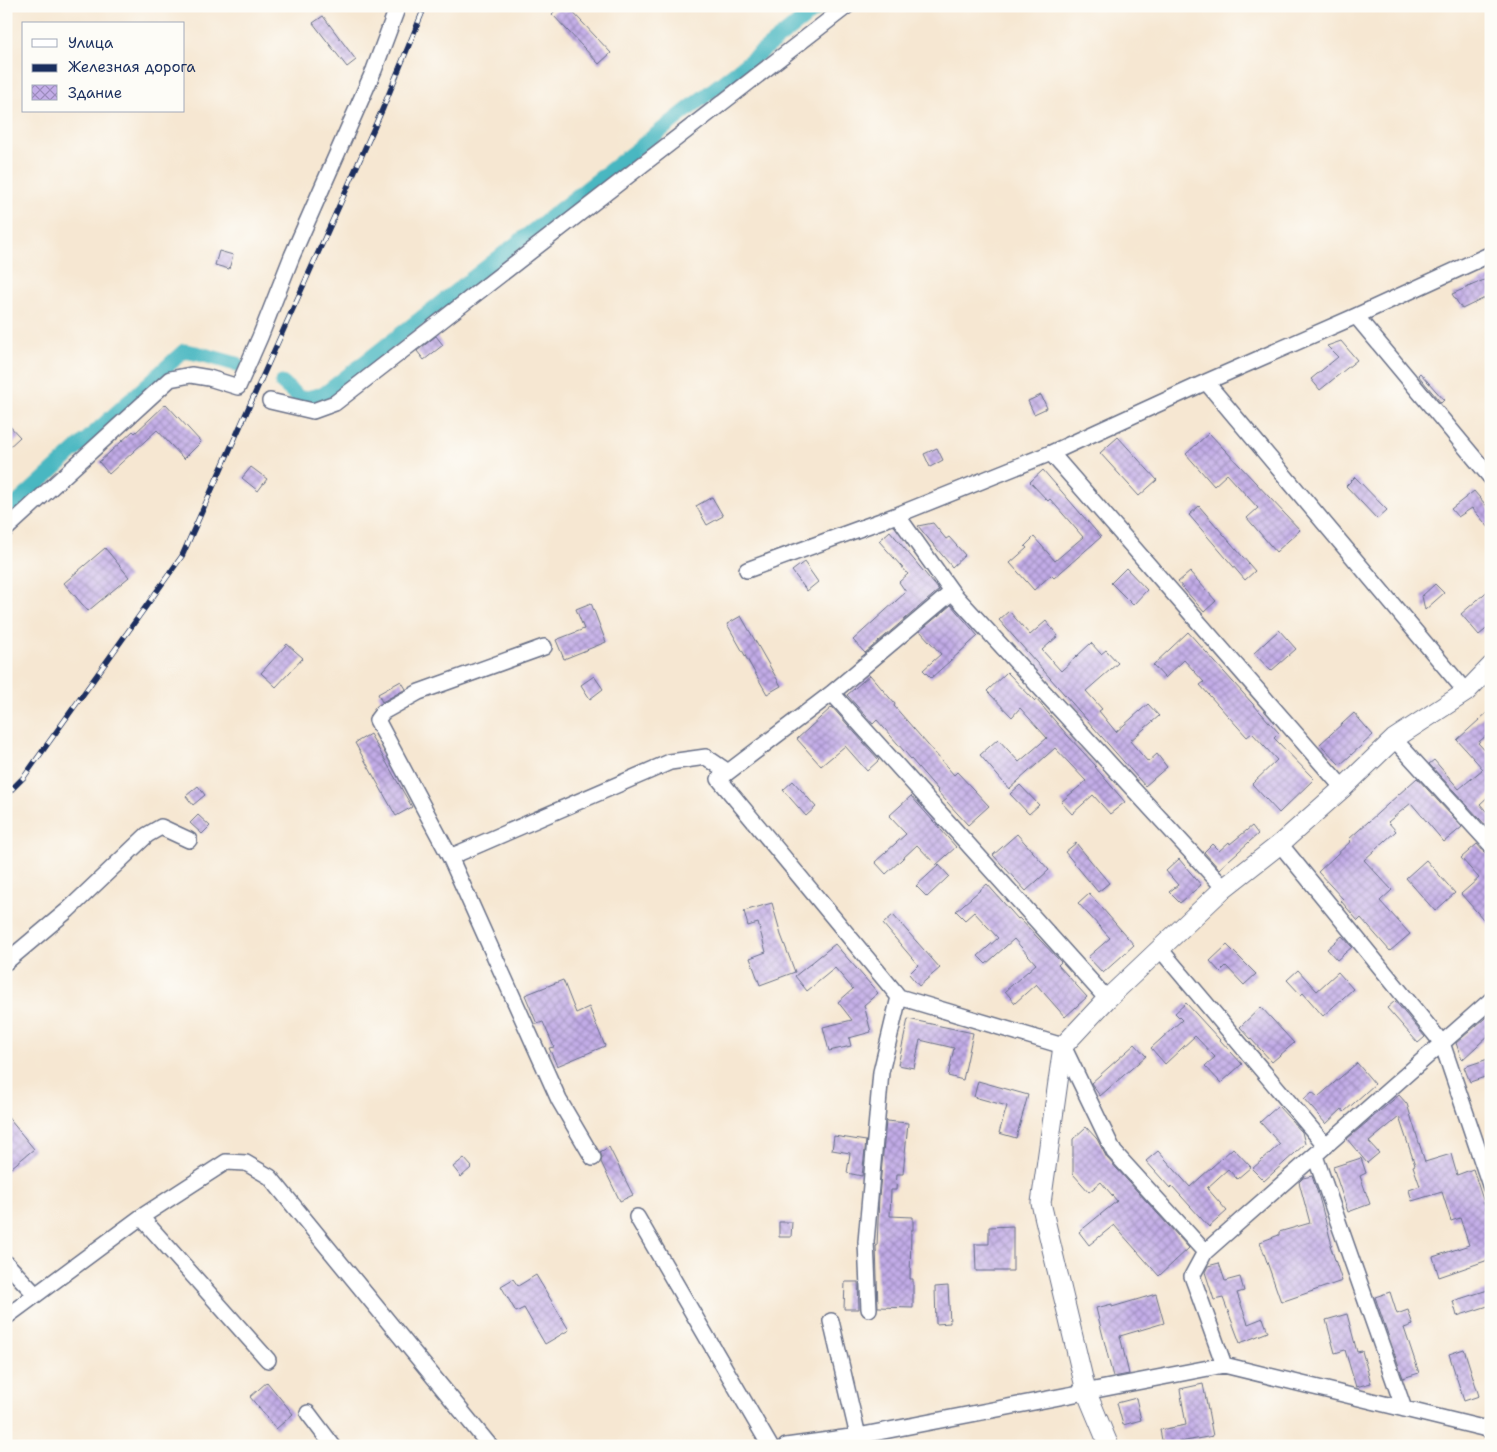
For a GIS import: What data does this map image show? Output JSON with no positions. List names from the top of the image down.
{
  "legend": ["Улица", "Железная дорога", "Здание"]
}
